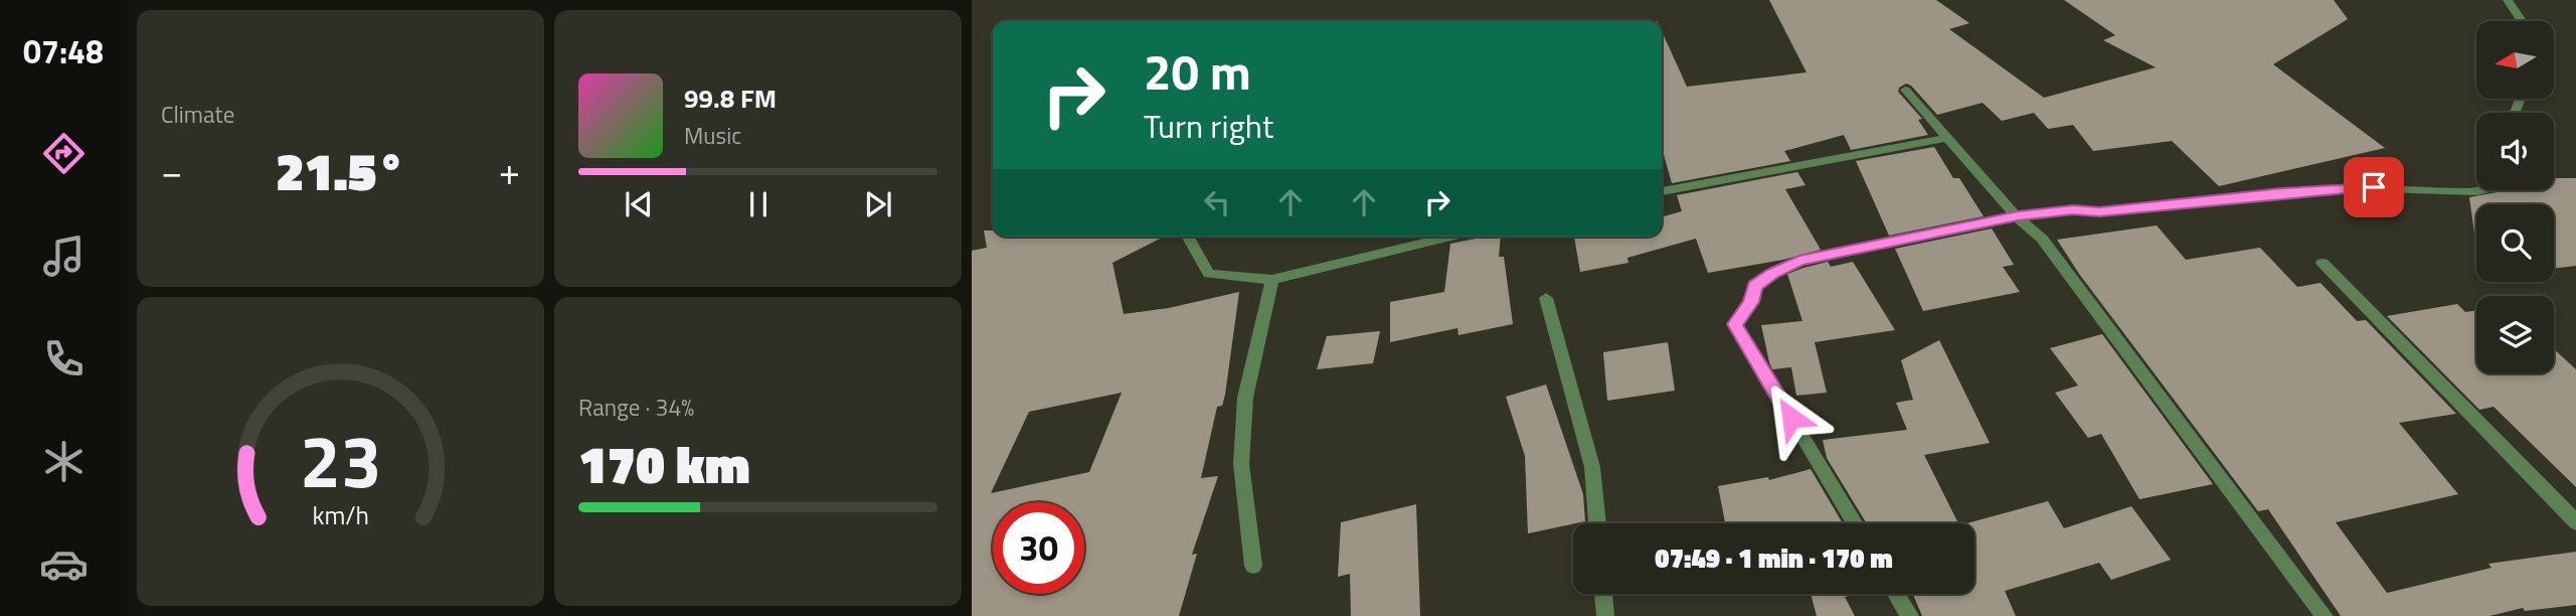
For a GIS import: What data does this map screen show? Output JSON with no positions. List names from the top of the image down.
{
  "north": "left",
  "page": {
    "tabs": "07:48",
    "tile": [
      "Climate",
      ["Range · 34%", "170 km"]
    ],
    "turn": ["20 m", "Turn right"],
    "song": ["99.8 FM", "Music"],
    "heat": ["−", "21.5°", "+"],
    "limit": "30",
    "trip": "07:49 · 1 min · 170 m",
    "gauge": ["23", "km/h"]
  }
}
